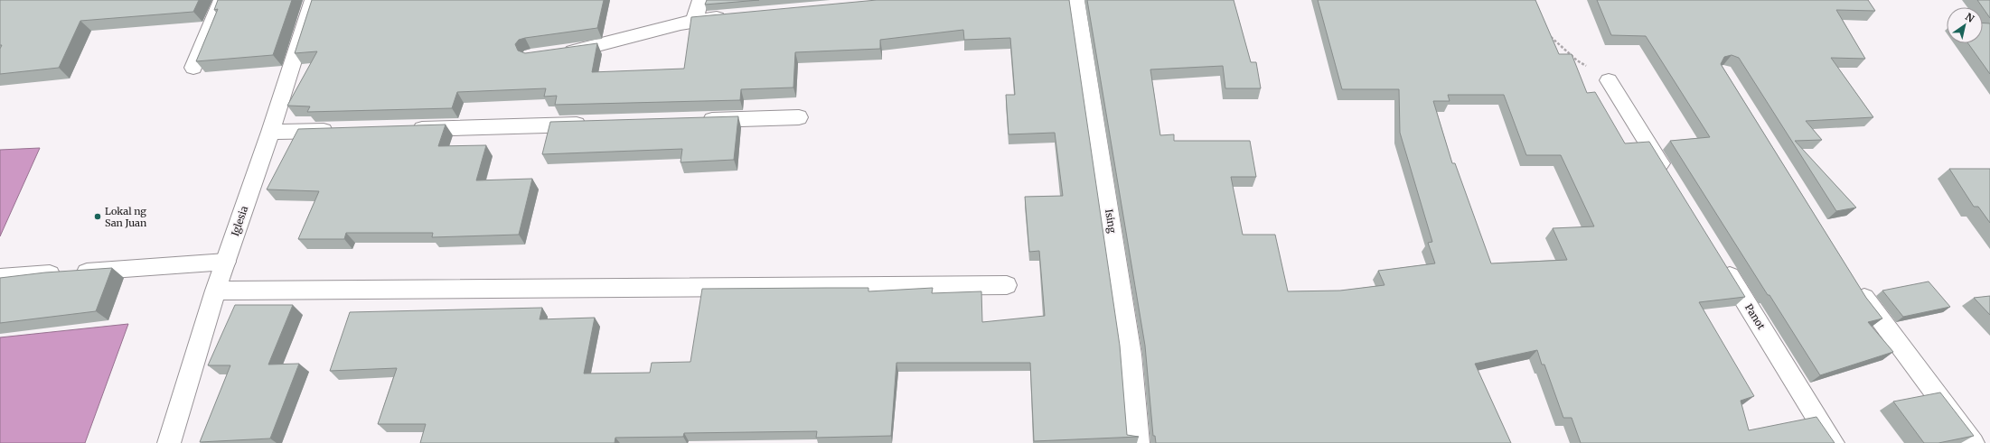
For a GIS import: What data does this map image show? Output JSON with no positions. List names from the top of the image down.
{
  "streets": {
    "street": ["Iglesia", "Ising", "Panot"]
  },
  "places": ["Lokal ng San Juan"],
  "north": "top right"
}
